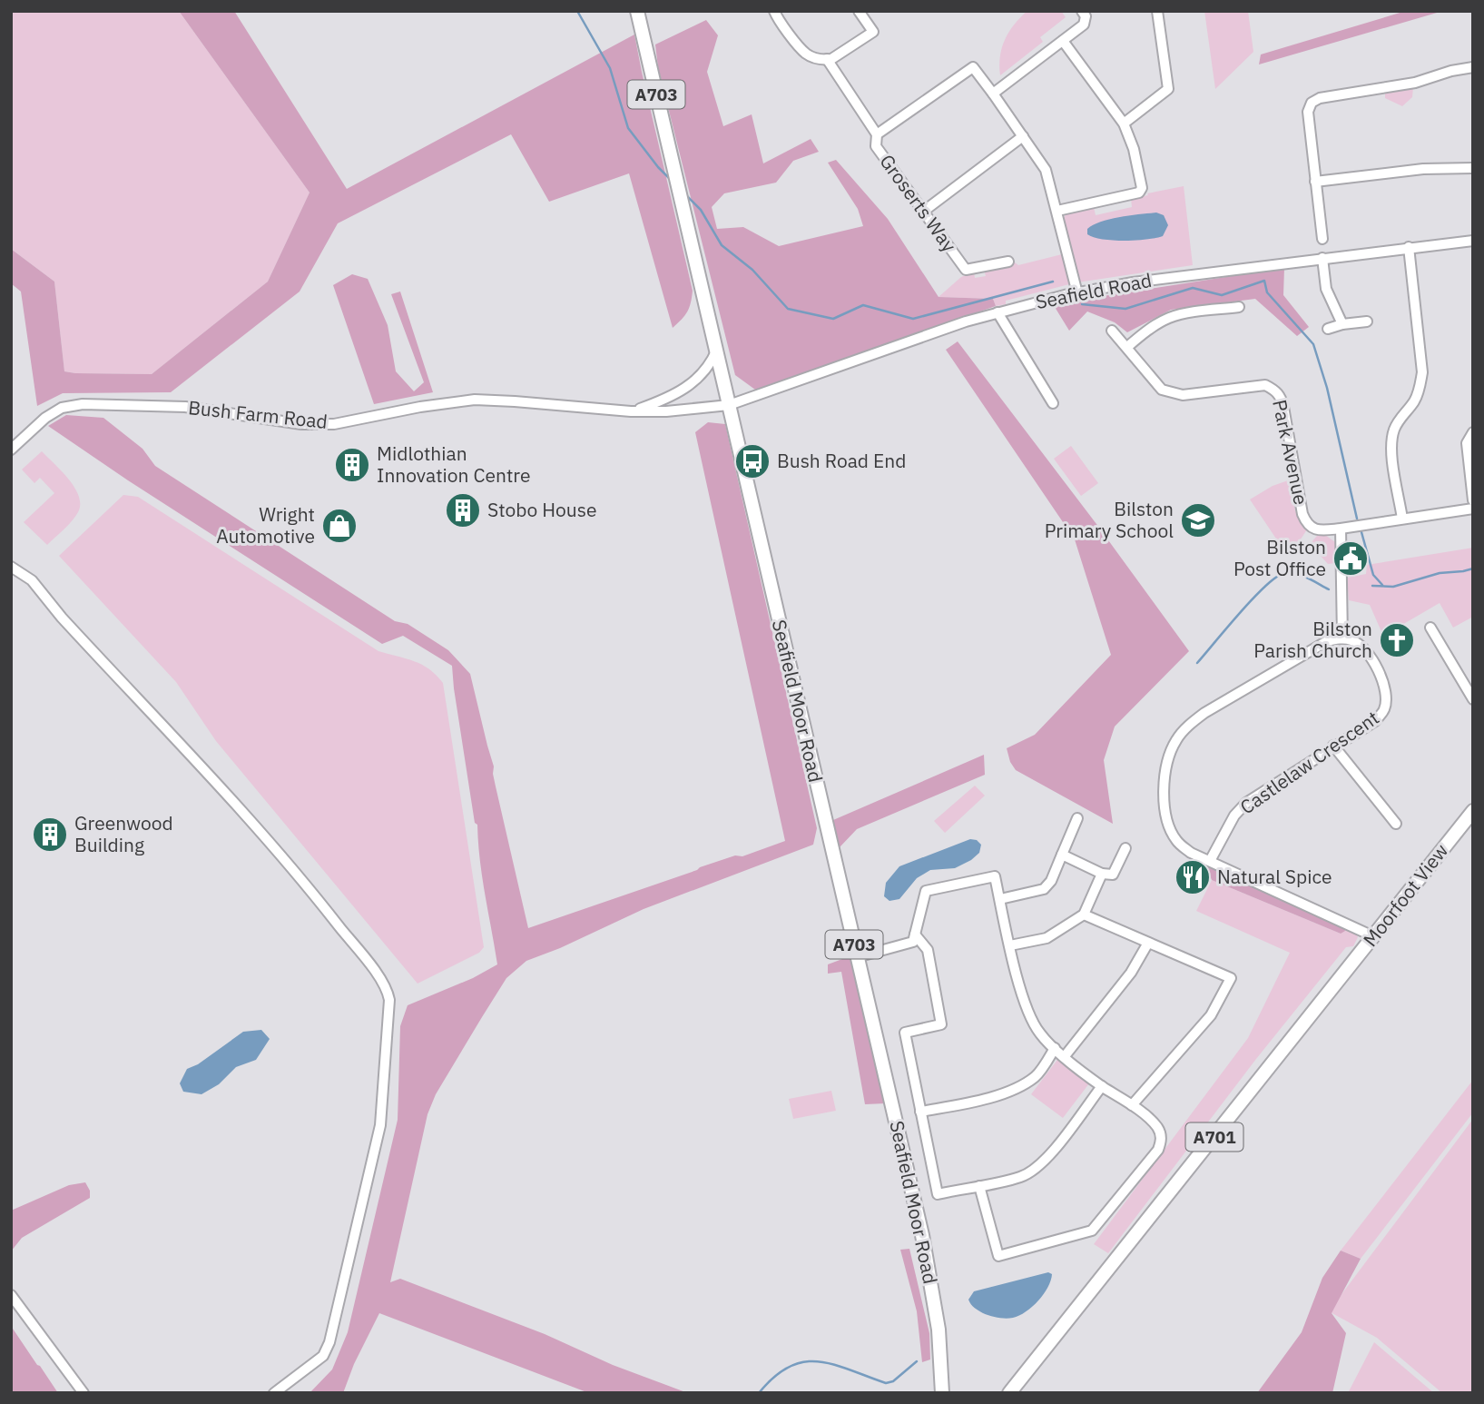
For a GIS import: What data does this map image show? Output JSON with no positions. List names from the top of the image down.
{
  "streets": {
    "main road": [
      "A703",
      "Seafield Moor Road",
      "Moorfoot View",
      "A701"
    ],
    "street": [
      "Groserts Way",
      "Seafield Road",
      "Bush Farm Road",
      "Park Avenue",
      "Castlelaw Crescent"
    ]
  },
  "crossings": [
    ["Seafield Road", "Bush Farm Road"],
    ["Seafield Road", "Seafield Moor Road"],
    ["Bush Farm Road", "Seafield Moor Road"]
  ],
  "places": {
    "bus stop": ["Bush Road End"],
    "building": ["Midlothian Innovation Centre", "Stobo House", "Greenwood Building"],
    "school or university": ["Bilston Primary School"],
    "shop": ["Wright Automotive"],
    "public building": ["Bilston Post Office"],
    "church": ["Bilston Parish Church"],
    "restaurant": ["Natural Spice"]
  }
}
